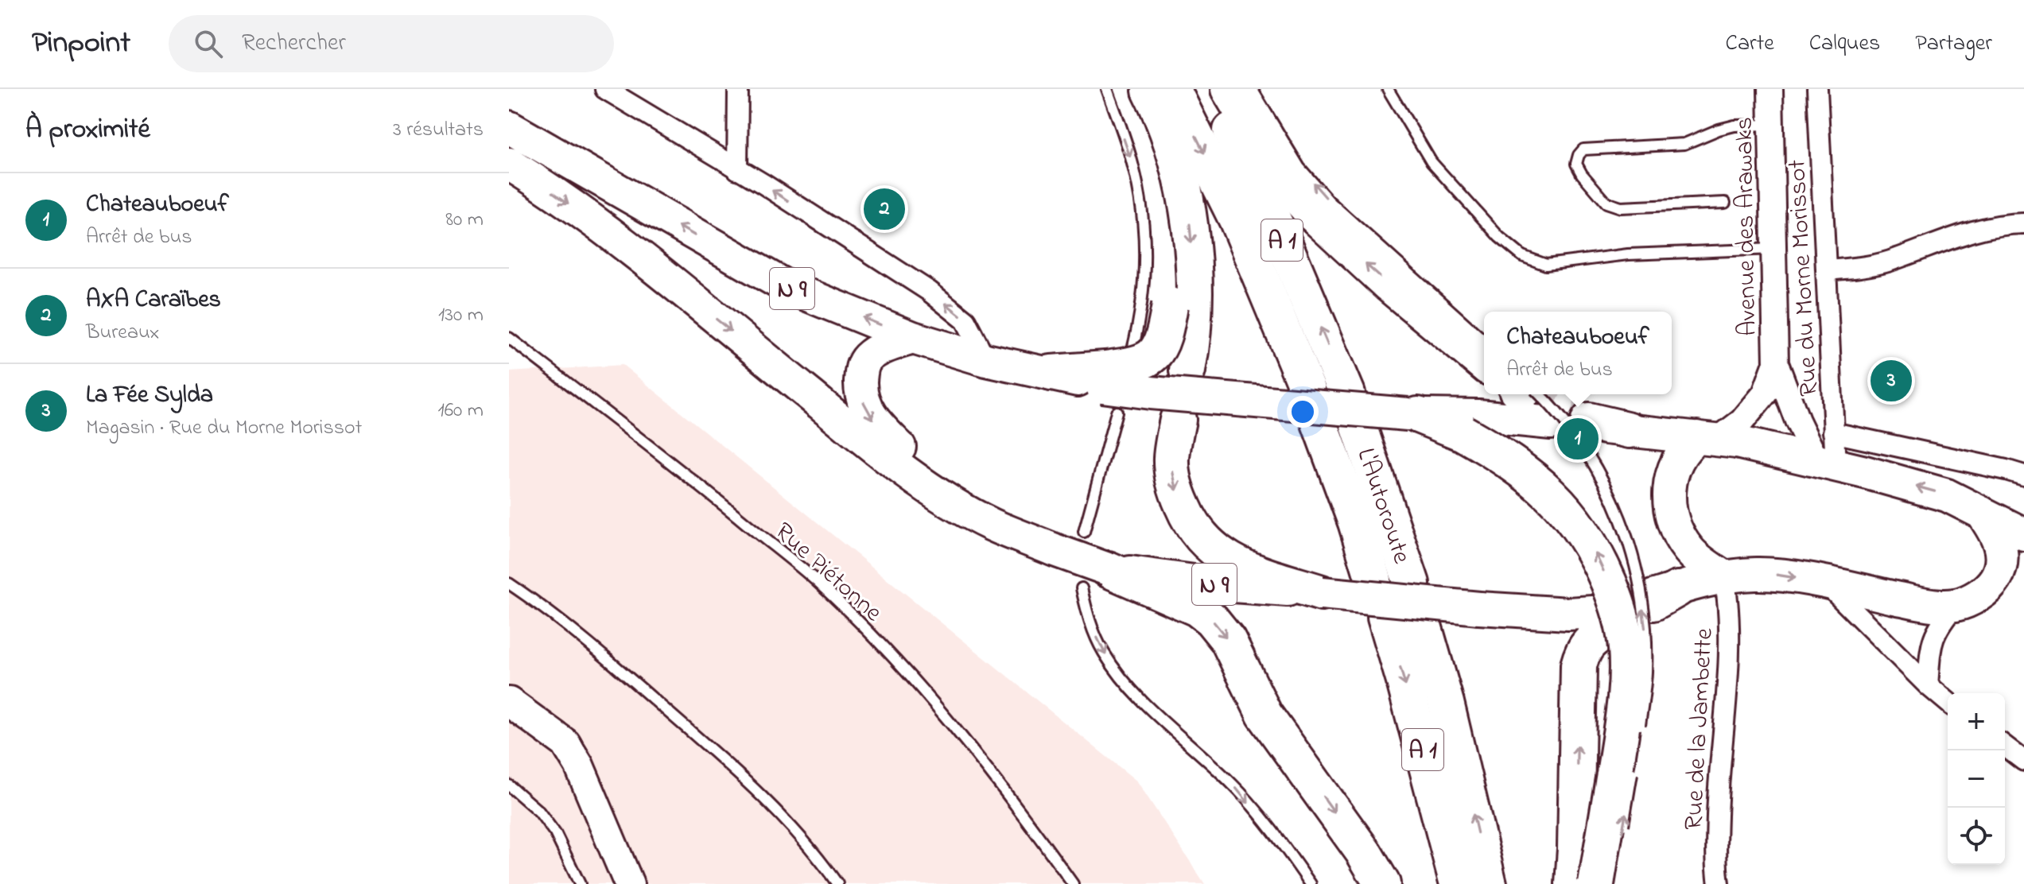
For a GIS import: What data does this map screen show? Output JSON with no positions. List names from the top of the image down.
{
  "streets": {
    "highway": ["A 1", "L'Autoroute"],
    "main road": ["N 9"],
    "street": ["Avenue des Arawaks", "Rue du Morne Morissot", "Rue de la Jambette"],
    "lane": ["Rue Piétonne"]
  },
  "crossings": [
    ["Avenue des Arawaks", "Rue du Morne Morissot"]
  ],
  "page": {
    "header": "Pinpoint",
    "search": "Rechercher",
    "nav": ["Carte", "Calques", "Partager"],
    "heading": ["À proximité", "3 résultats"],
    "list": [
      {
        "mark": "1",
        "name": "Chateauboeuf",
        "note": "Arrêt de bus",
        "value": "80 m"
      },
      {
        "mark": "2",
        "name": "AXA Caraïbes",
        "note": "Bureaux",
        "value": "130 m"
      },
      {
        "mark": "3",
        "name": "La Fée Sylda",
        "note": "Magasin · Rue du Morne Morissot",
        "value": "160 m"
      }
    ],
    "pins": ["2", "3", "1"],
    "popup": ["Chateauboeuf", "Arrêt de bus"],
    "map_buttons": ["+", "−"]
  }
}
